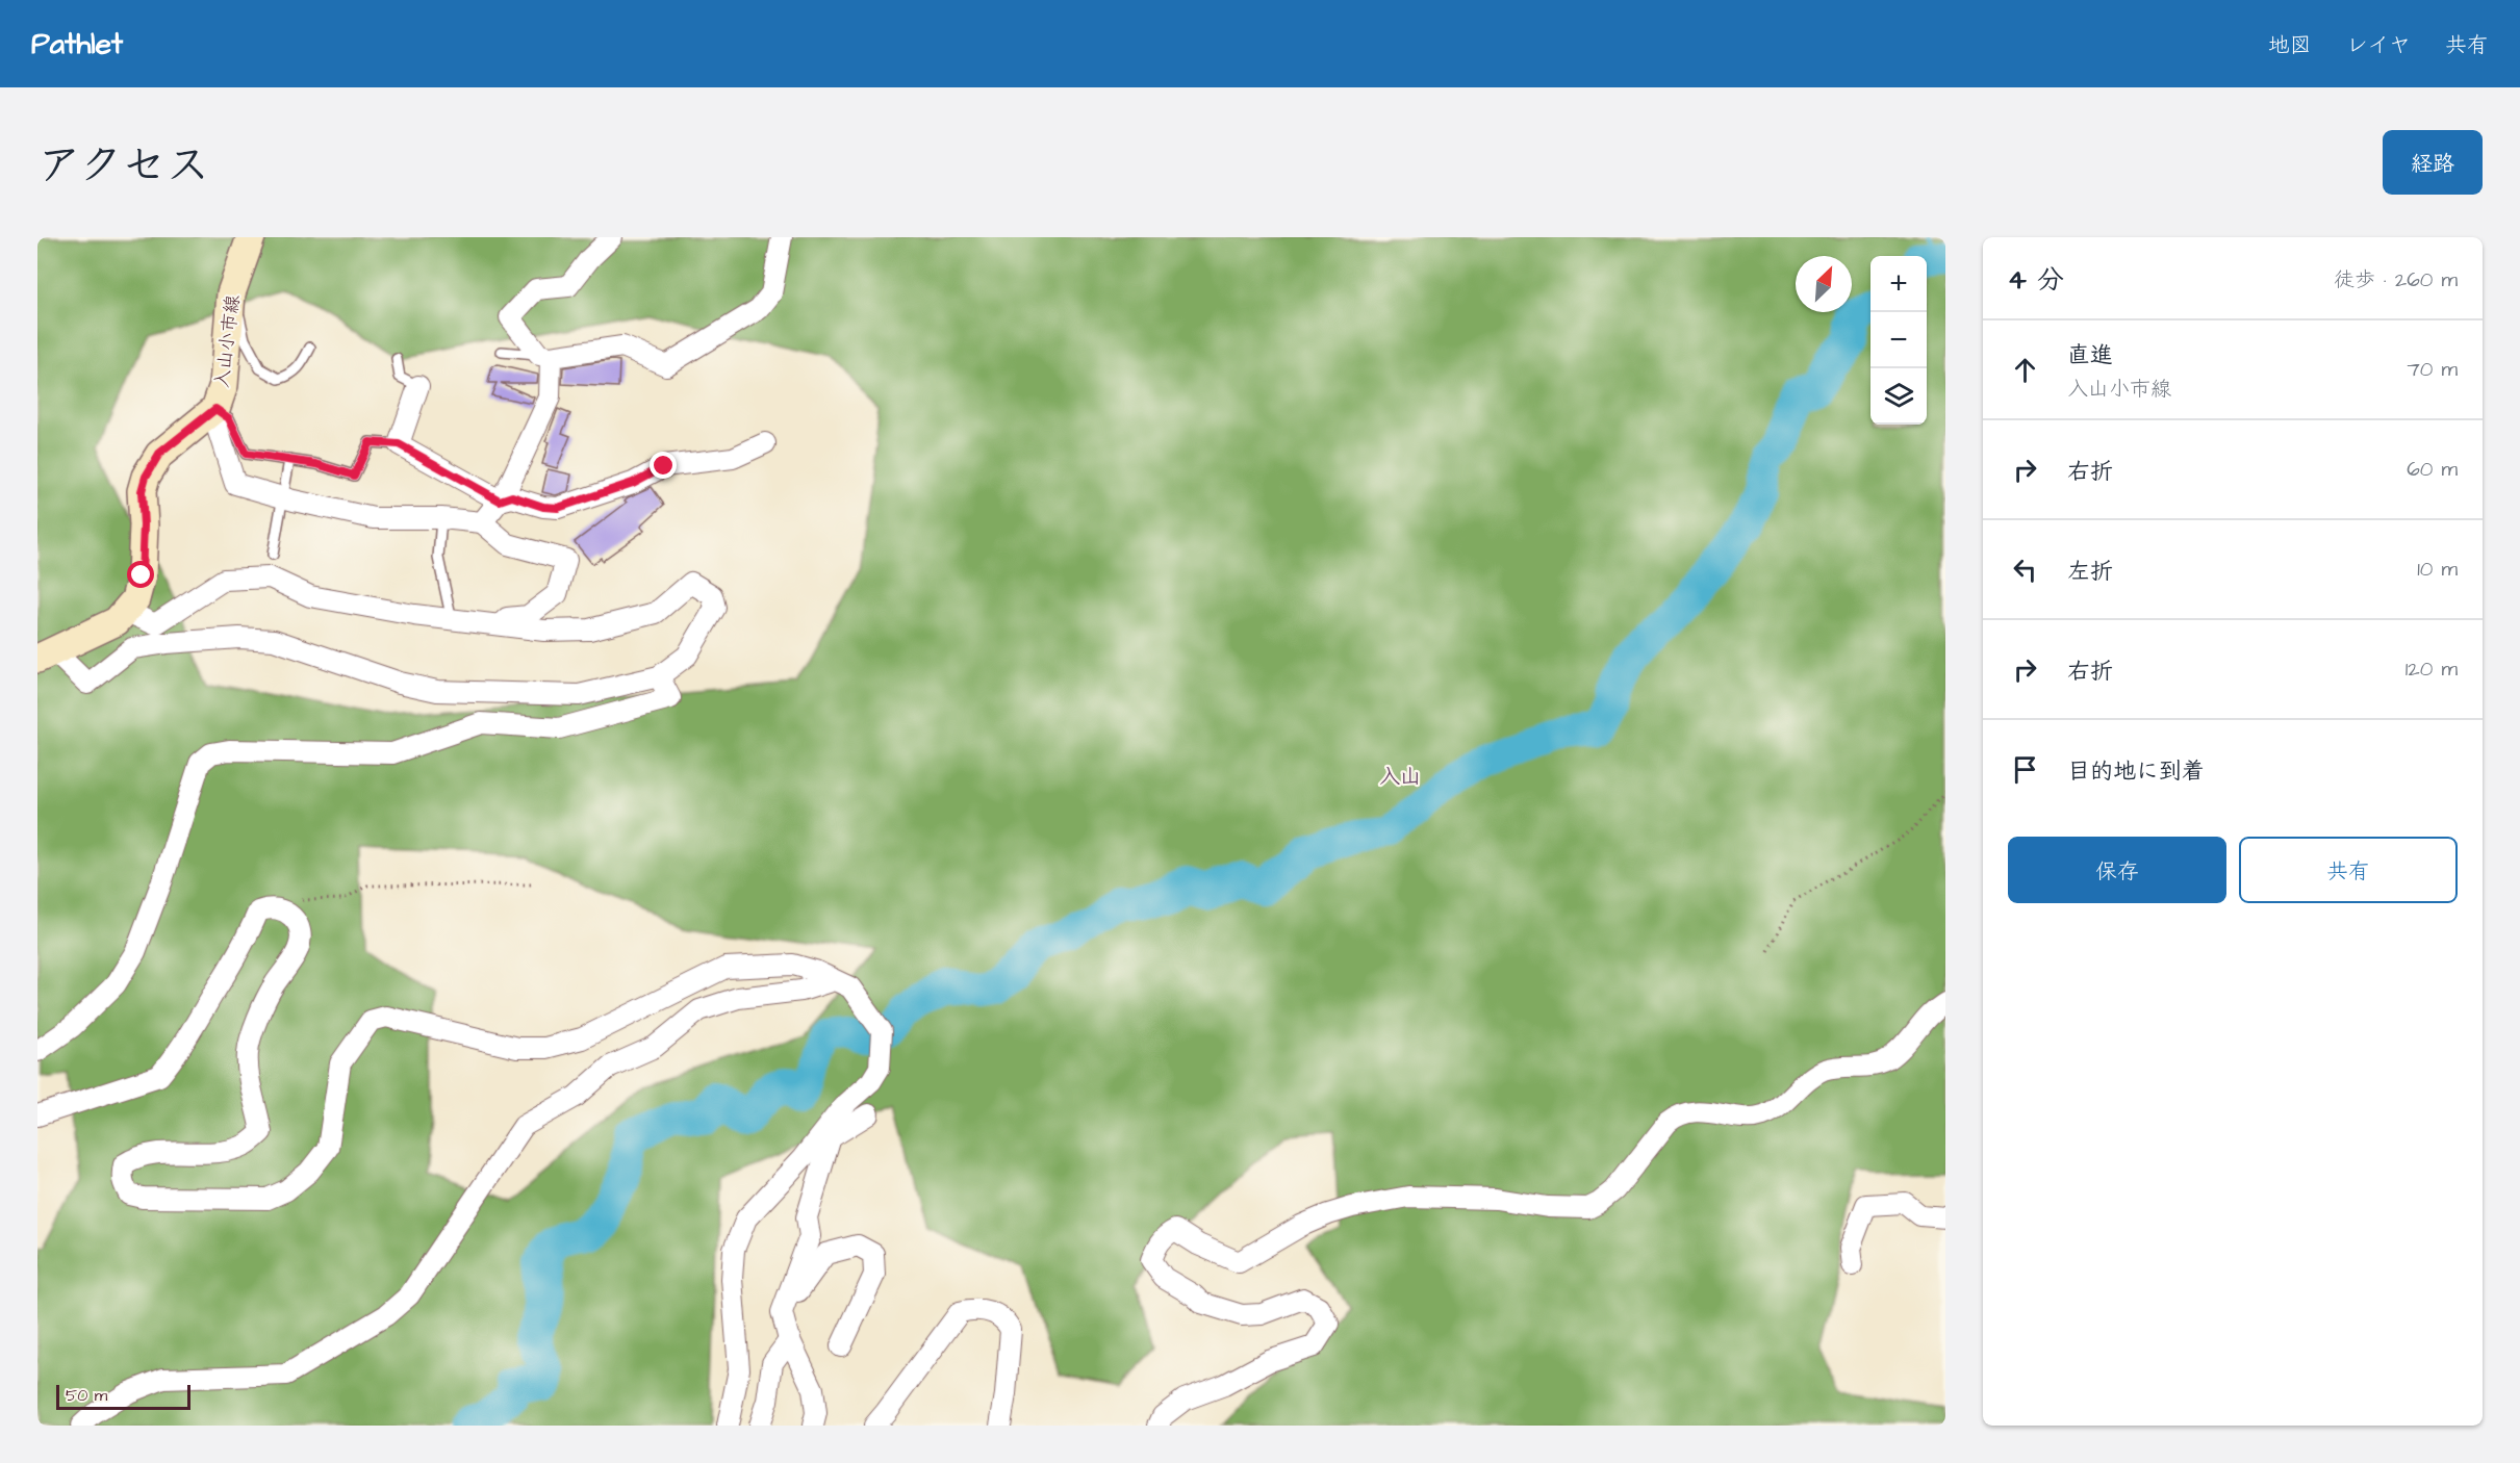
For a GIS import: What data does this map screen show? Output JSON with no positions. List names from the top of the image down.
{
  "streets": {
    "main road": ["入山小市線"]
  },
  "districts": ["入山"],
  "scale_bar": "50 m",
  "north": "top right",
  "page": {
    "header": "Pathlet",
    "nav": ["地図", "レイヤ", "共有"],
    "title": "アクセス",
    "buttons": [
      "経路",
      ["保存", "共有"]
    ],
    "heading": ["4 分", "徒歩 · 260 m"],
    "map_buttons": ["+", "−"],
    "list": [
      ["直進", "入山小市線", "70 m"],
      ["右折", "60 m"],
      ["左折", "10 m"],
      ["右折", "120 m"],
      "目的地に到着"
    ],
    "scale": "50 m"
  }
}
